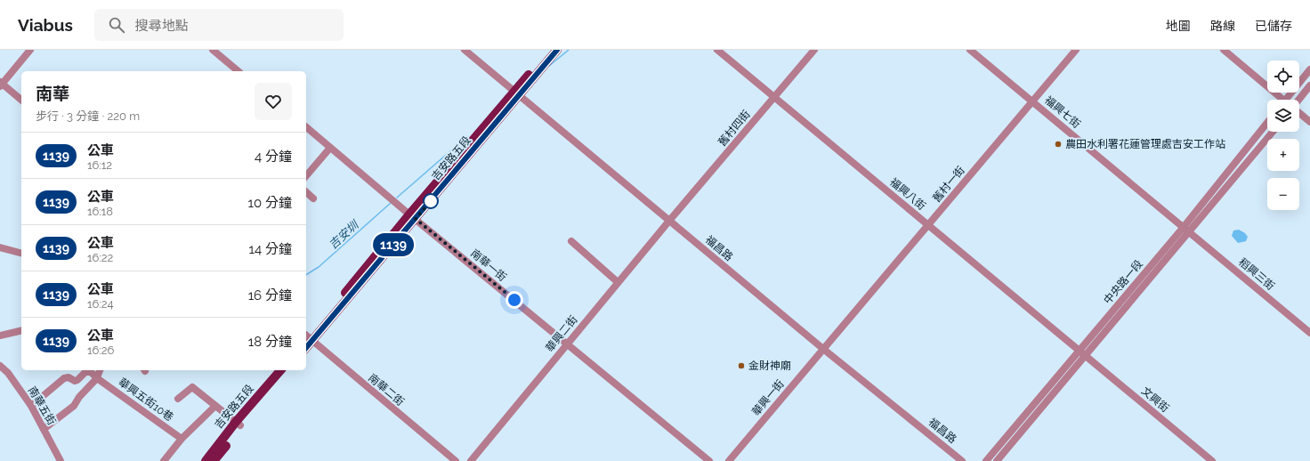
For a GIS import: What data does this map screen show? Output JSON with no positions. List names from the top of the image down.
{
  "streets": {
    "main road": ["吉安路五段"],
    "street": [
      "福興七街",
      "舊村四街",
      "舊村一街",
      "福興八街",
      "福昌路",
      "南華一街",
      "稻興三街",
      "中央路一段",
      "華興二街",
      "南華二街",
      "華興一街",
      "華興五街10巷",
      "文興街",
      "南華五街"
    ]
  },
  "crossings": [
    ["福興七街", "舊村一街"],
    ["福興七街", "稻興三街"],
    ["福興七街", "中央路一段"],
    ["舊村四街", "福興八街"],
    ["舊村四街", "福昌路"],
    ["舊村四街", "華興二街"],
    ["吉安路五段", "福昌路"],
    ["吉安路五段", "南華一街"],
    ["吉安路五段", "南華二街"],
    ["舊村一街", "福興八街"],
    ["舊村一街", "福昌路"],
    ["舊村一街", "華興一街"],
    ["福興八街", "中央路一段"],
    ["福興八街", "文興街"],
    ["福昌路", "華興二街"],
    ["福昌路", "華興一街"],
    ["南華一街", "華興二街"],
    ["稻興三街", "中央路一段"],
    ["中央路一段", "文興街"]
  ],
  "water": ["吉安圳"],
  "places": ["農田水利署花蓮管理處吉安工作站", "金財神廟"],
  "lines": ["bus line 1139"],
  "page": {
    "header": "Viabus",
    "search": "搜尋地點",
    "nav": ["地圖", "路線", "已儲存"],
    "on_map": "1139",
    "map_buttons": ["+", "−"],
    "heading": ["南華", "步行 · 3 分鐘 · 220 m"],
    "list": [
      {
        "mark": "1139",
        "name": "公車",
        "note": "16:12",
        "value": "4 分鐘"
      },
      {
        "mark": "1139",
        "name": "公車",
        "note": "16:18",
        "value": "10 分鐘"
      },
      {
        "mark": "1139",
        "name": "公車",
        "note": "16:22",
        "value": "14 分鐘"
      },
      {
        "mark": "1139",
        "name": "公車",
        "note": "16:24",
        "value": "16 分鐘"
      },
      {
        "mark": "1139",
        "name": "公車",
        "note": "16:26",
        "value": "18 分鐘"
      }
    ]
  }
}
